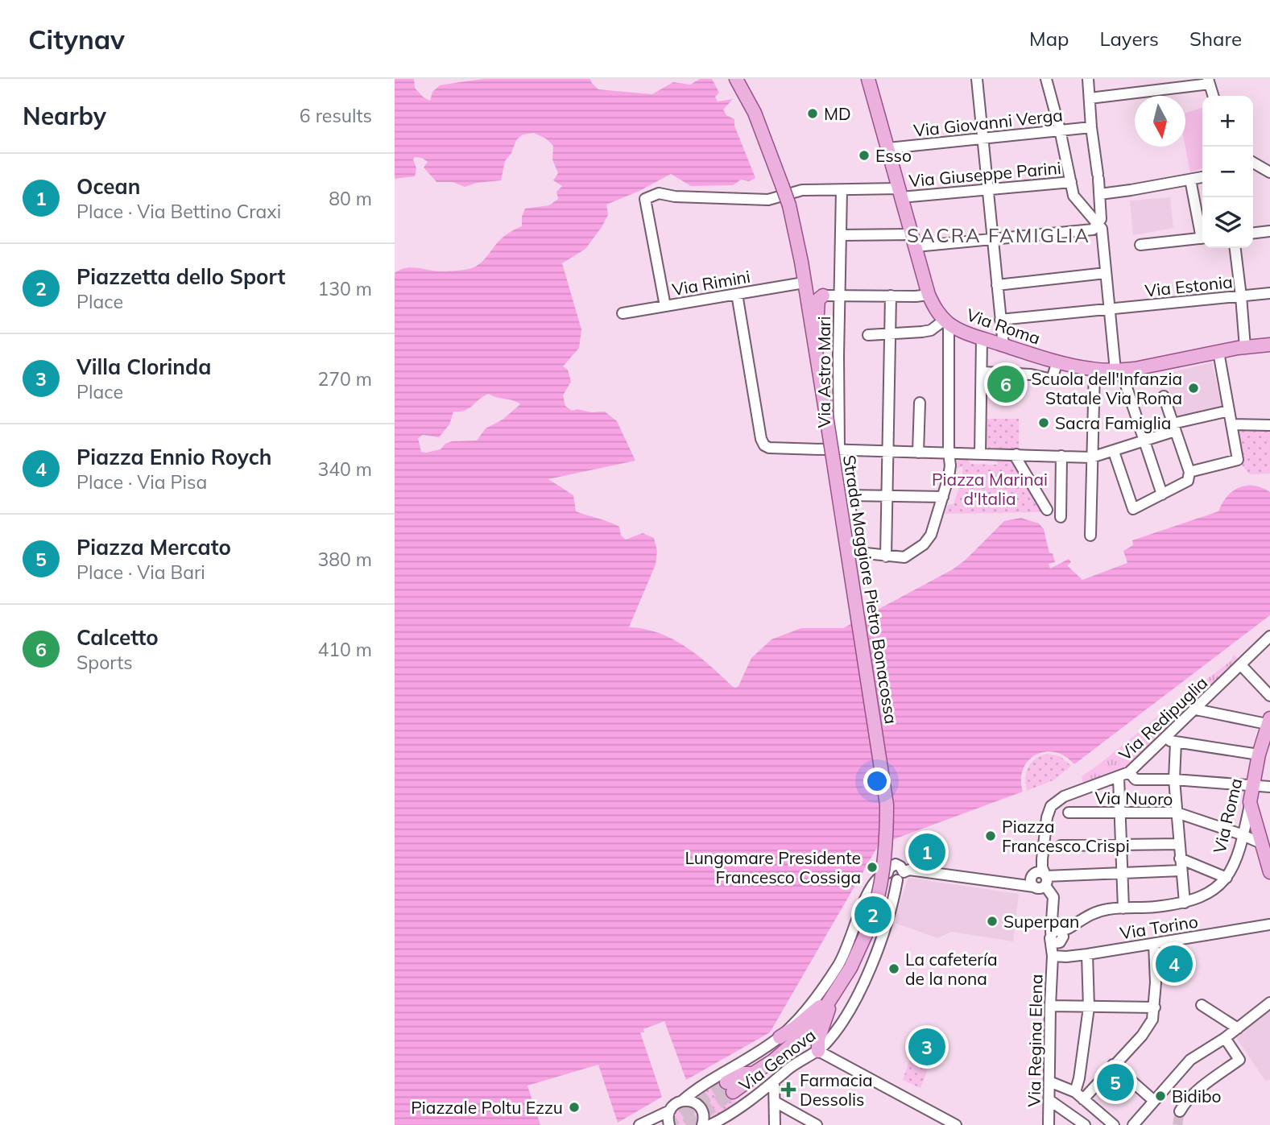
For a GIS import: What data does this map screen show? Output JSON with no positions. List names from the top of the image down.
{
  "streets": {
    "main road": ["Via Roma", "Strada Maggiore Pietro Bonacossa"],
    "street": [
      "Via Giovanni Verga",
      "Via Giuseppe Parini",
      "Via Rimini",
      "Via Estonia",
      "Via Astro Mari",
      "Via Redipuglia",
      "Via Nuoro",
      "Via Torino",
      "Via Regina Elena",
      "Via Genova"
    ]
  },
  "crossings": [
    ["Via Giovanni Verga", "Via Roma"],
    ["Via Giuseppe Parini", "Via Rimini"],
    ["Via Giuseppe Parini", "Via Roma"],
    ["Via Giuseppe Parini", "Via Astro Mari"],
    ["Via Rimini", "Strada Maggiore Pietro Bonacossa"],
    ["Via Roma", "Via Nuoro"],
    ["Via Roma", "Via Regina Elena"],
    ["Via Redipuglia", "Via Regina Elena"],
    ["Via Torino", "Via Regina Elena"]
  ],
  "districts": ["SACRA FAMIGLIA"],
  "parks": ["Piazza Marinai d'Italia"],
  "places": {
    "other": [
      "MD",
      "Esso",
      "Scuola dell'Infanzia Statale Via Roma",
      "Sacra Famiglia",
      "Piazza Francesco Crispi",
      "Lungomare Presidente Francesco Cossiga",
      "Superpan",
      "La cafetería de la nona",
      "Bidibo",
      "Piazzale Poltu Ezzu"
    ],
    "health": ["Farmacia Dessolis"]
  },
  "north": "bottom",
  "page": {
    "header": "Citynav",
    "nav": ["Map", "Layers", "Share"],
    "heading": ["Nearby", "6 results"],
    "map_buttons": ["+", "−"],
    "list": [
      {
        "mark": "1",
        "name": "Ocean",
        "note": "Place · Via Bettino Craxi",
        "value": "80 m"
      },
      {
        "mark": "2",
        "name": "Piazzetta dello Sport",
        "note": "Place",
        "value": "130 m"
      },
      {
        "mark": "3",
        "name": "Villa Clorinda",
        "note": "Place",
        "value": "270 m"
      },
      {
        "mark": "4",
        "name": "Piazza Ennio Roych",
        "note": "Place · Via Pisa",
        "value": "340 m"
      },
      {
        "mark": "5",
        "name": "Piazza Mercato",
        "note": "Place · Via Bari",
        "value": "380 m"
      },
      {
        "mark": "6",
        "name": "Calcetto",
        "note": "Sports",
        "value": "410 m"
      }
    ],
    "pins": [
      "6",
      "1",
      "2",
      "4",
      "3",
      "5"
    ]
  }
}
